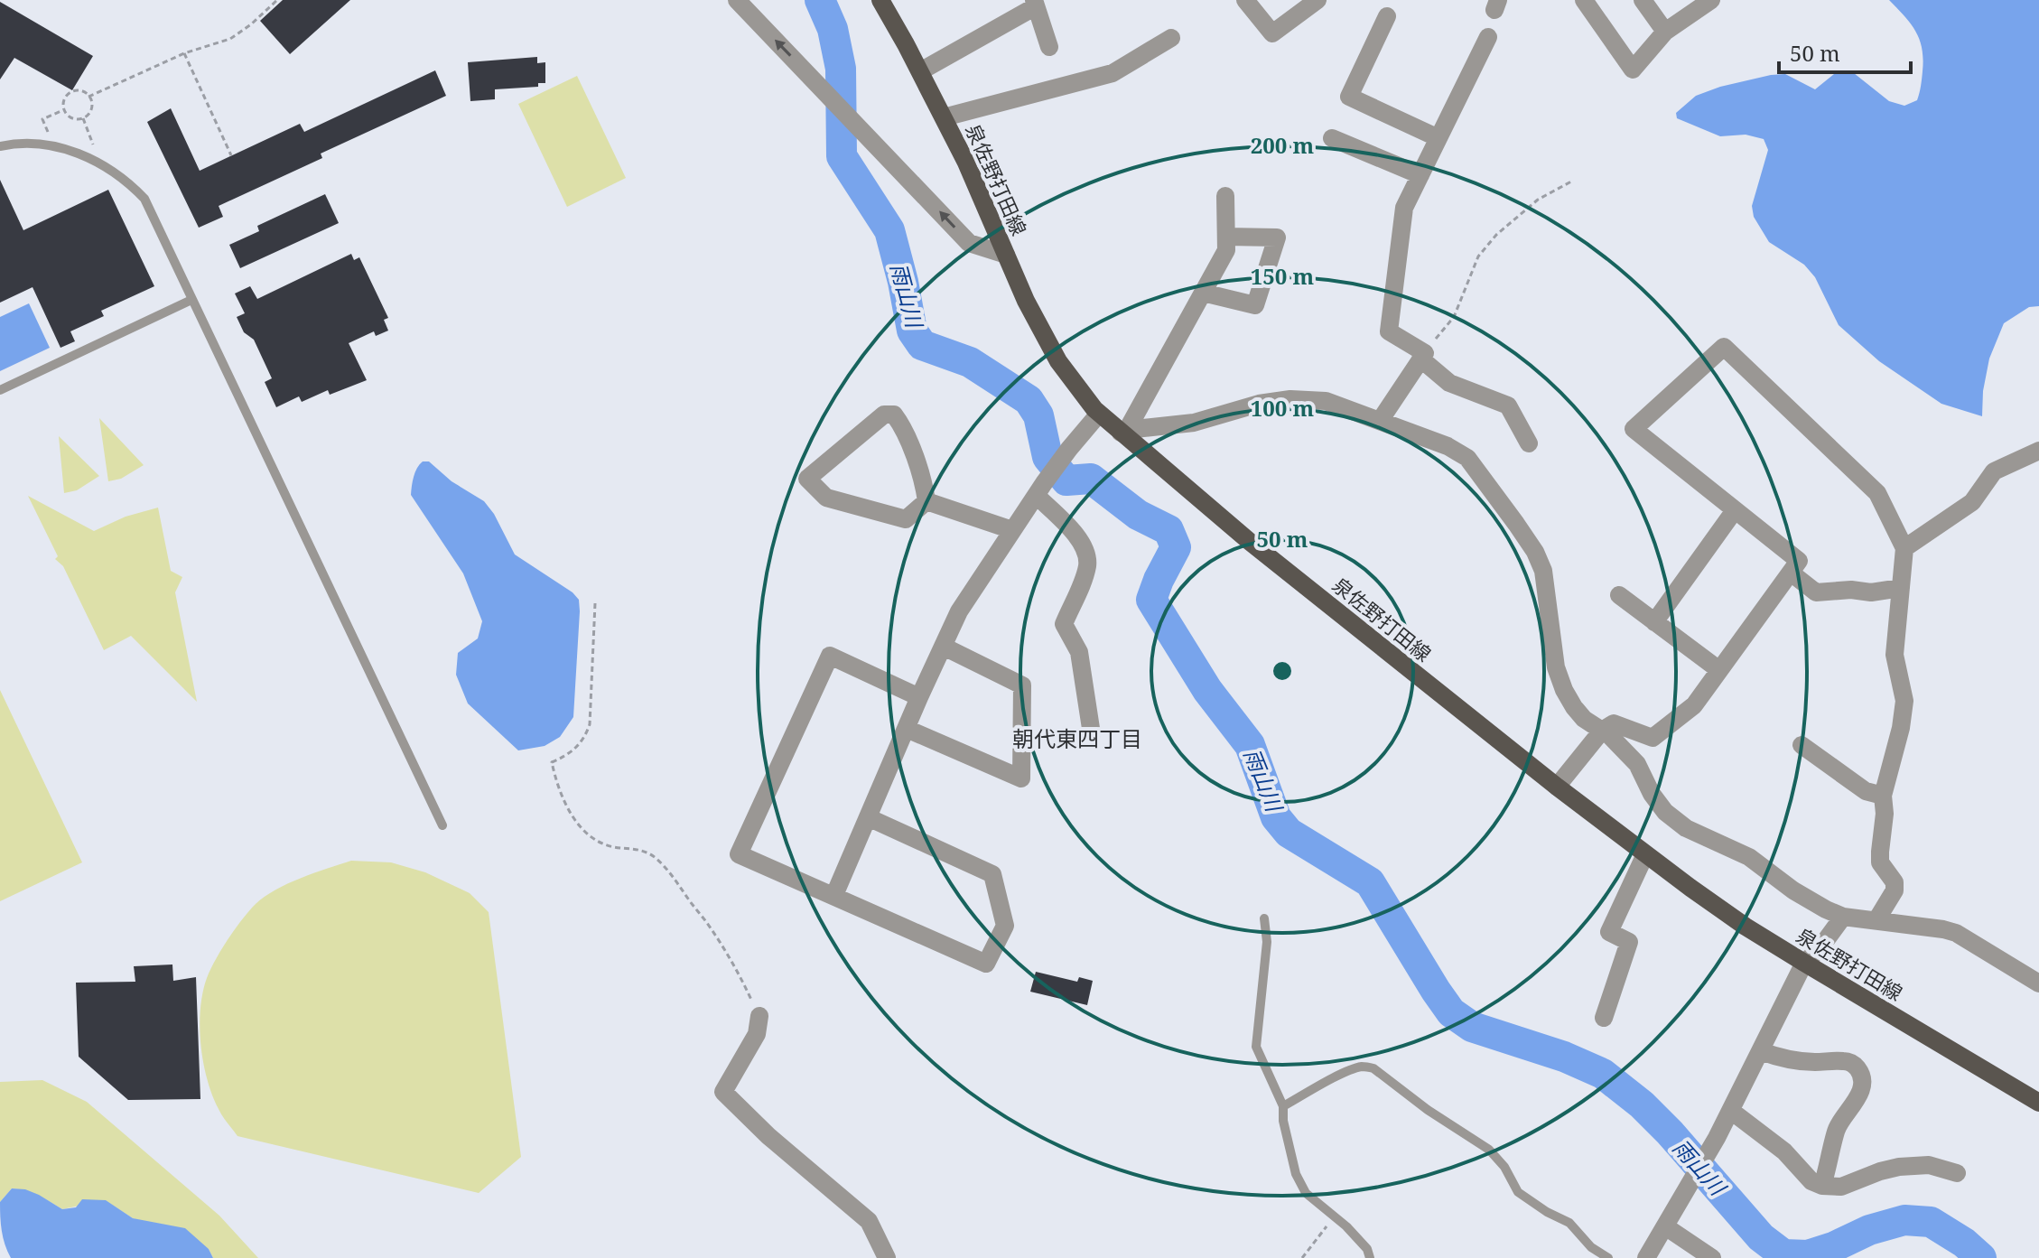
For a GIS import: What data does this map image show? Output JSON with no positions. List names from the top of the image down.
{
  "streets": {
    "main road": ["泉佐野打田線"]
  },
  "districts": ["朝代東四丁目"],
  "water": ["雨山川"],
  "scale_bar": "50 m",
  "rings": [
    "200 m",
    "150 m",
    "100 m",
    "50 m"
  ]
}
